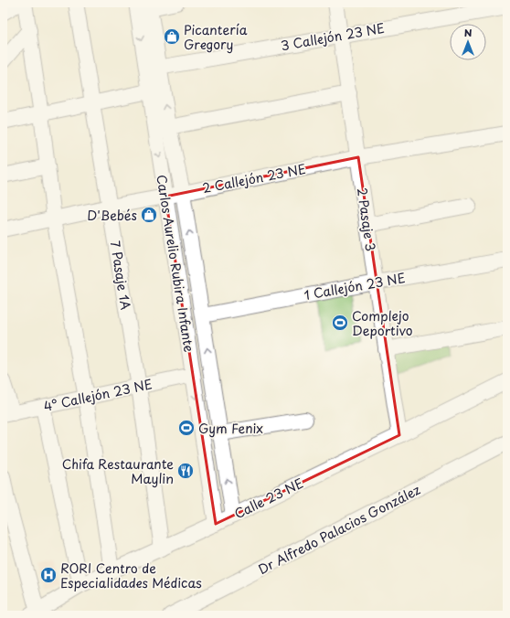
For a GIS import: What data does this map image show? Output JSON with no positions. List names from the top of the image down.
{
  "streets": {
    "street": [
      "3 Callejón 23 NE",
      "2 Callejón 23 NE",
      "2 Pasaje 3",
      "Carlos Aurelio Rubira Infante",
      "7 Pasaje 1A",
      "1 Callejón 23 NE",
      "4° Callejón 23 NE",
      "Calle 23 NE",
      "Dr Alfredo Palacios González"
    ]
  },
  "crossings": [
    ["3 Callejón 23 NE", "2 Pasaje 3"],
    ["3 Callejón 23 NE", "Carlos Aurelio Rubira Infante"],
    ["2 Callejón 23 NE", "2 Pasaje 3"],
    ["2 Callejón 23 NE", "Carlos Aurelio Rubira Infante"],
    ["2 Callejón 23 NE", "7 Pasaje 1A"],
    ["2 Pasaje 3", "1 Callejón 23 NE"],
    ["2 Pasaje 3", "Calle 23 NE"],
    ["Carlos Aurelio Rubira Infante", "1 Callejón 23 NE"],
    ["Carlos Aurelio Rubira Infante", "4° Callejón 23 NE"],
    ["Carlos Aurelio Rubira Infante", "Calle 23 NE"],
    ["7 Pasaje 1A", "4° Callejón 23 NE"],
    ["7 Pasaje 1A", "Calle 23 NE"]
  ],
  "places": {
    "shop": ["Picantería Gregory", "D'Bebés"],
    "sports": ["Complejo Deportivo", "Gym Fenix"],
    "restaurant": ["Chifa Restaurante Maylin"],
    "hospital": ["RORI Centro de Especialidades Médicas"]
  },
  "north": "top"
}
